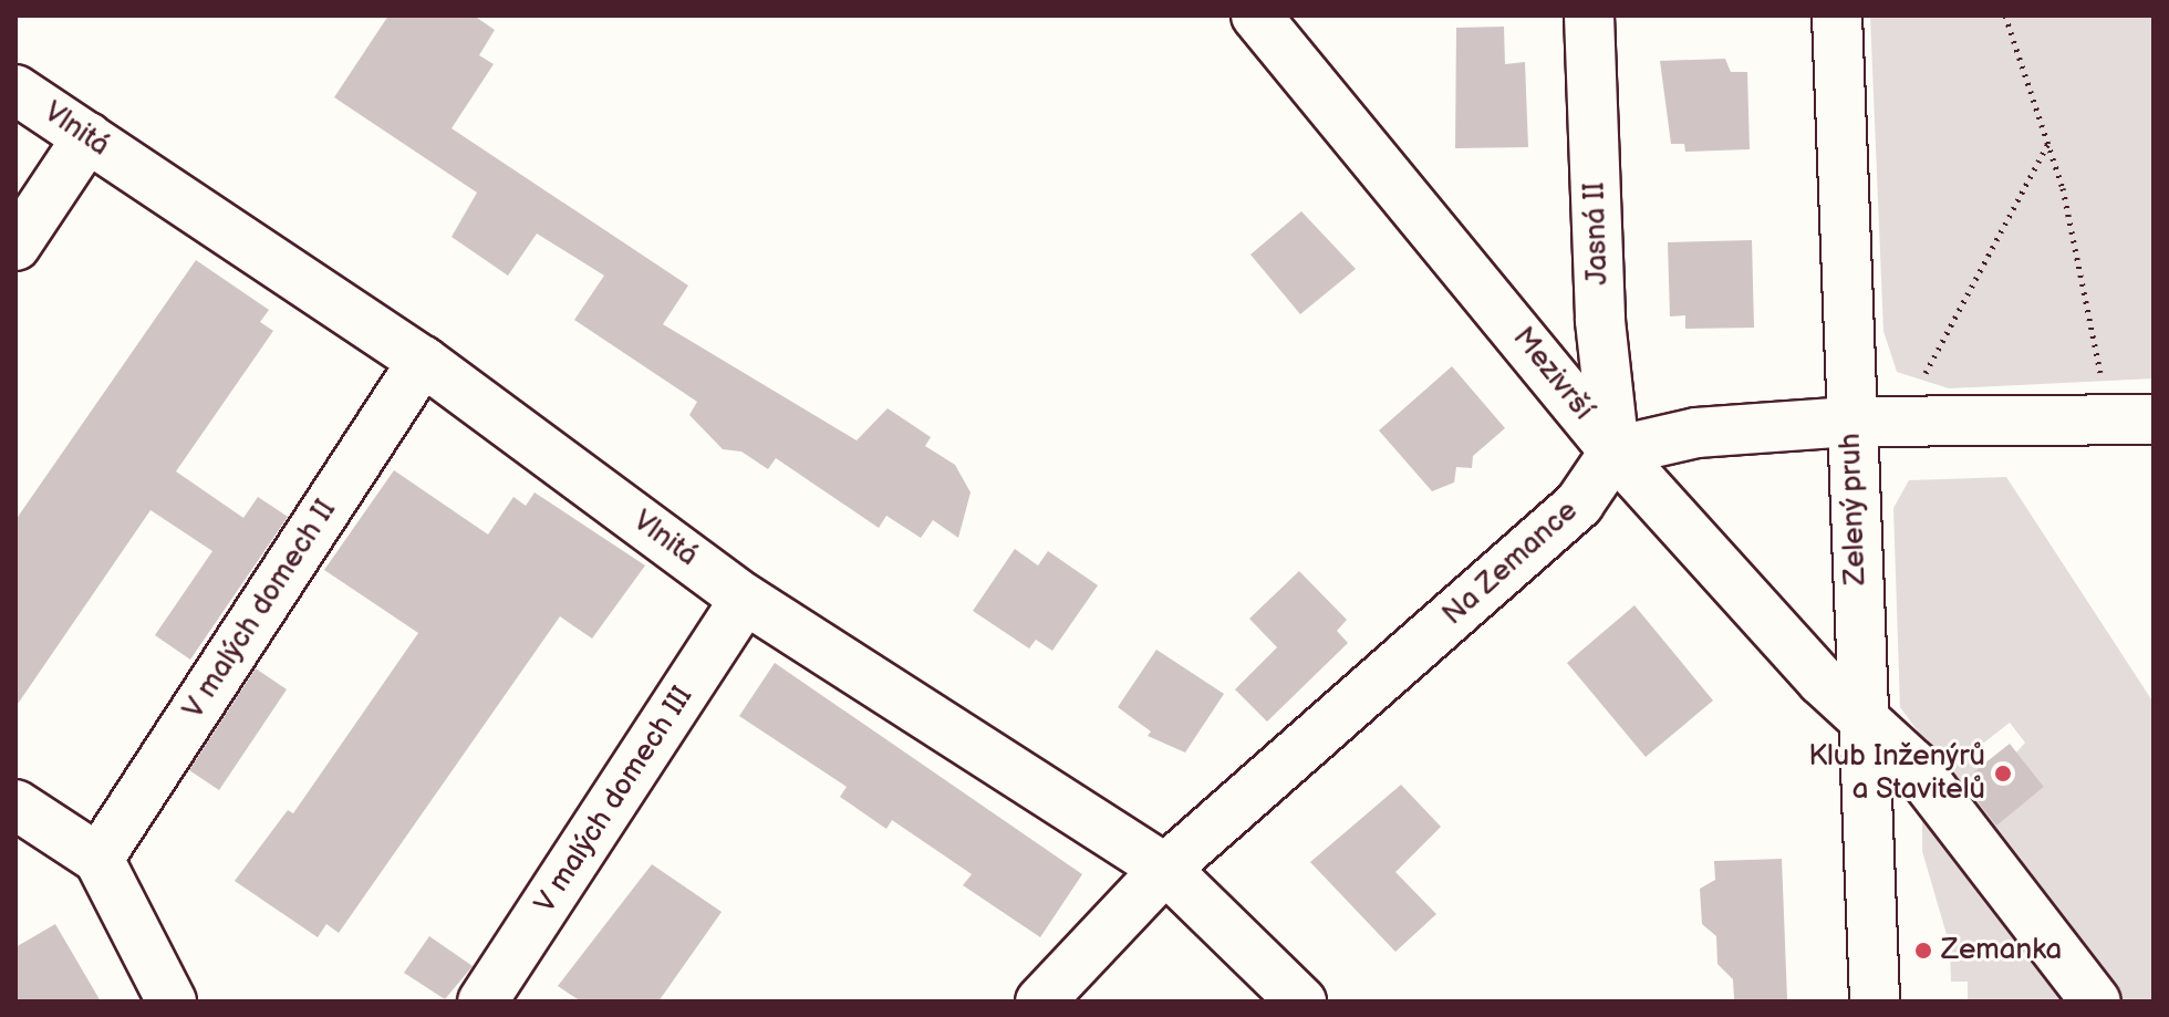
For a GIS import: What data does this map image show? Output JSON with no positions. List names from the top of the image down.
{
  "streets": {
    "street": [
      "Vlnitá",
      "Jasná II",
      "Mezivrší",
      "Zelený pruh",
      "Na Zemance",
      "V malých domech II",
      "V malých domech III"
    ]
  },
  "crossings": [
    ["Vlnitá", "Na Zemance"],
    ["Vlnitá", "V malých domech II"],
    ["Vlnitá", "V malých domech III"],
    ["Jasná II", "Mezivrší"],
    ["Jasná II", "Na Zemance"],
    ["Mezivrší", "Zelený pruh"],
    ["Mezivrší", "Na Zemance"]
  ],
  "places": ["Klub Inženýrů a Stavitelů", "Zemanka"]
}
